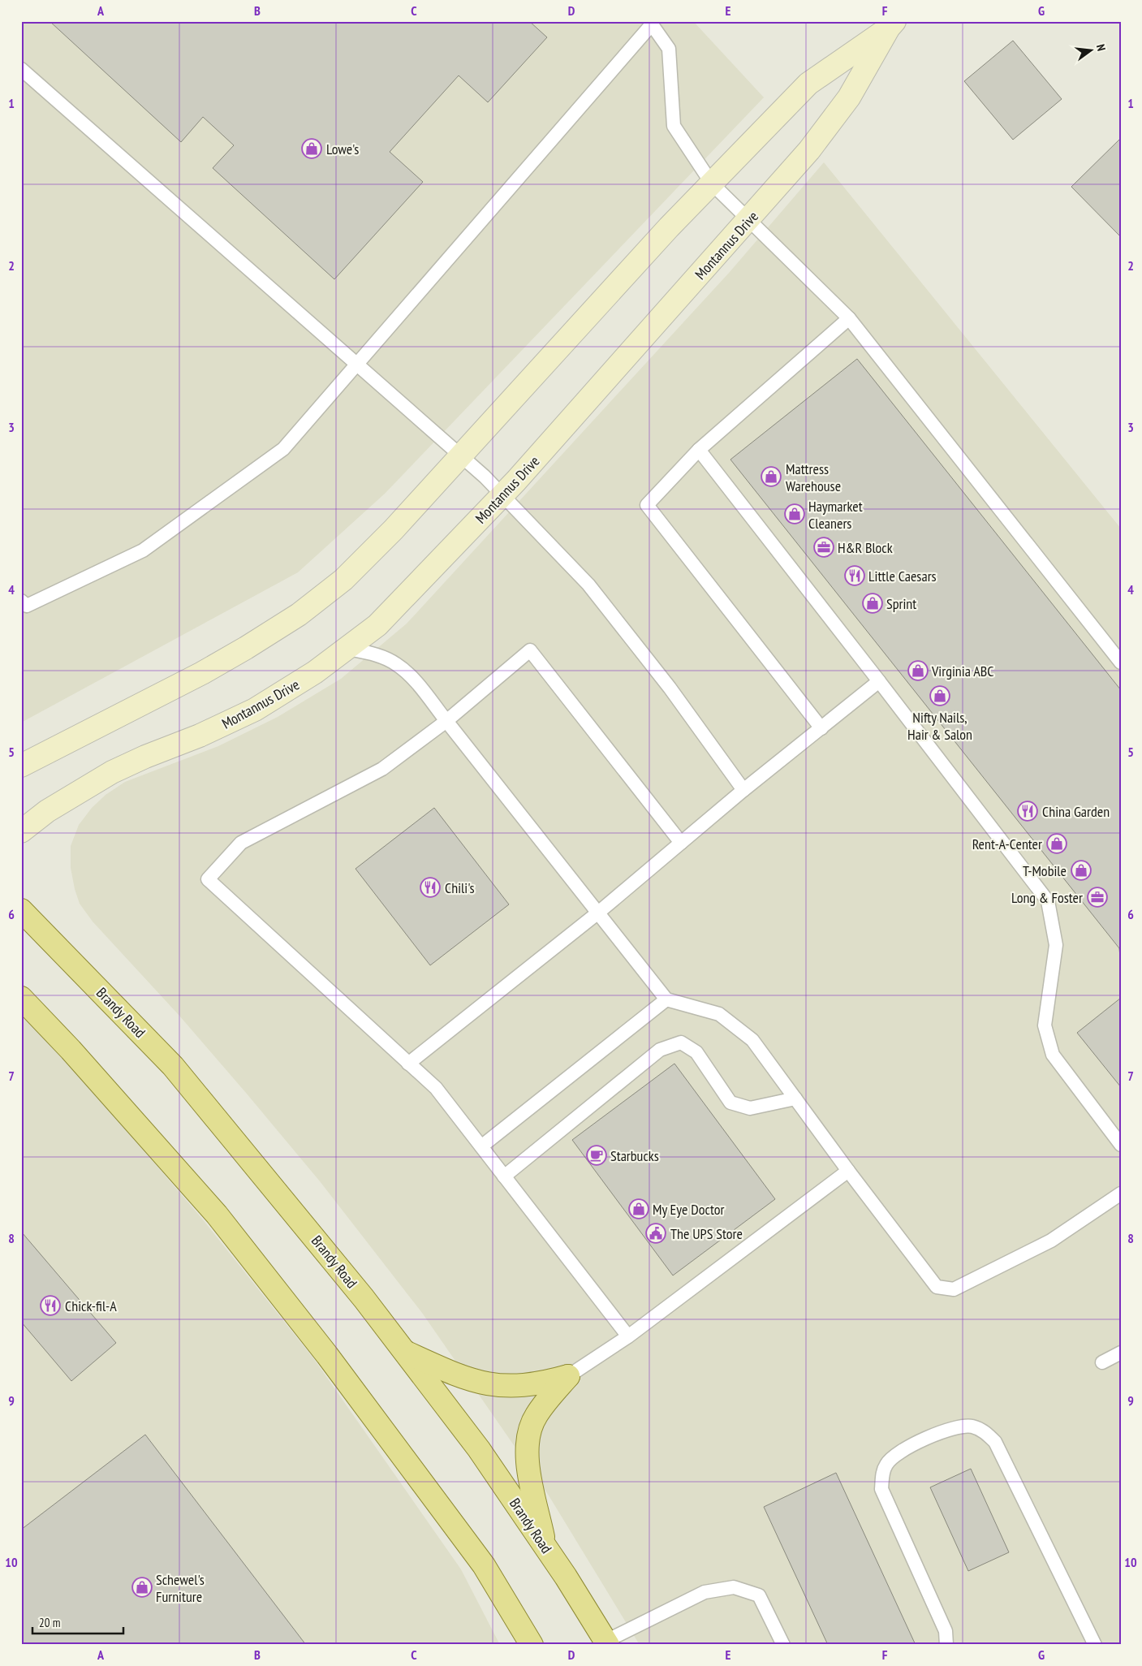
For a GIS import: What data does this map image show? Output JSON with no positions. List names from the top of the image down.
{
  "streets": {
    "main road": ["Brandy Road"],
    "street": ["Montannus Drive"]
  },
  "places": {
    "shop": [
      "Lowe's",
      "Mattress Warehouse",
      "Haymarket Cleaners",
      "Sprint",
      "Virginia ABC",
      "Nifty Nails, Hair & Salon",
      "Rent-A-Center",
      "T-Mobile",
      "My Eye Doctor",
      "Schewel's Furniture"
    ],
    "office": ["H&R Block", "Long & Foster"],
    "restaurant": [
      "Little Caesars",
      "China Garden",
      "Chili's",
      "Chick-fil-A"
    ],
    "cafe": ["Starbucks"],
    "public building": ["The UPS Store"]
  },
  "scale_bar": "20 m",
  "north": "right",
  "grid": {
    "columns": [
      "A",
      "B",
      "C",
      "D",
      "E",
      "F",
      "G"
    ],
    "rows": [
      "1",
      "2",
      "3",
      "4",
      "5",
      "6",
      "7",
      "8",
      "9",
      "10"
    ]
  }
}
